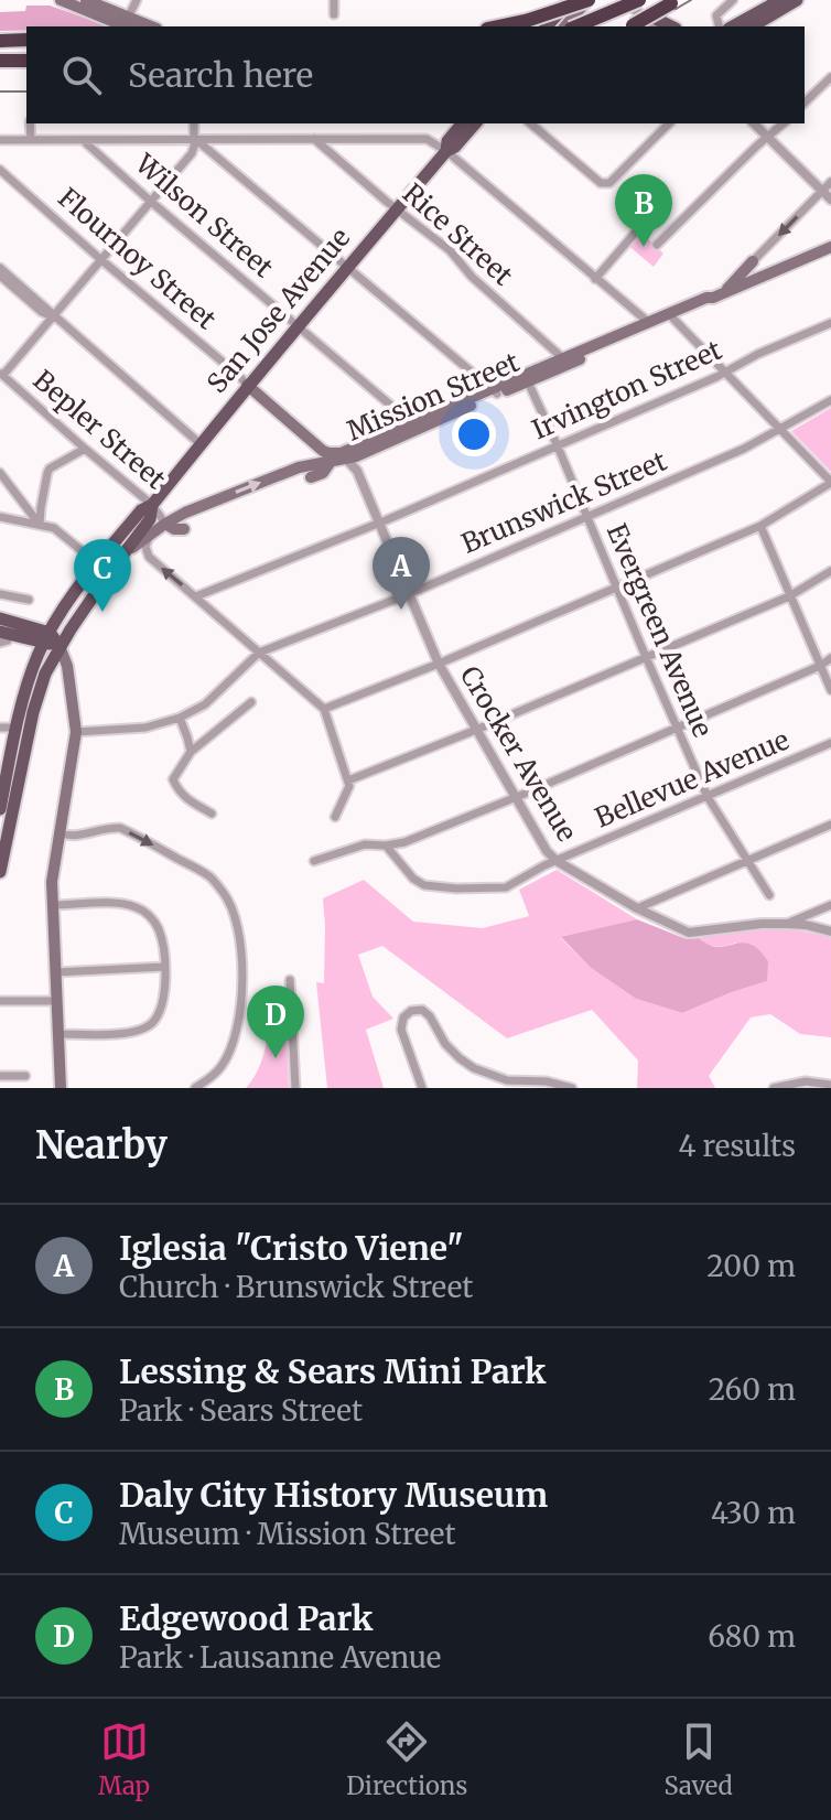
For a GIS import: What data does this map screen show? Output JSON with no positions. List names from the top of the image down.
{
  "streets": {
    "main road": ["Flournoy Street", "San Jose Avenue", "Mission Street"],
    "street": [
      "Wilson Street",
      "Rice Street",
      "Irvington Street",
      "Bepler Street",
      "Brunswick Street",
      "Evergreen Avenue",
      "Crocker Avenue",
      "Bellevue Avenue"
    ]
  },
  "crossings": [
    ["Wilson Street", "San Jose Avenue"],
    ["Wilson Street", "Mission Street"],
    ["Rice Street", "San Jose Avenue"],
    ["Rice Street", "Mission Street"],
    ["Flournoy Street", "San Jose Avenue"],
    ["San Jose Avenue", "Bepler Street"],
    ["Irvington Street", "Evergreen Avenue"],
    ["Irvington Street", "Crocker Avenue"],
    ["Mission Street", "Bepler Street"],
    ["Mission Street", "Evergreen Avenue"],
    ["Mission Street", "Crocker Avenue"],
    ["Brunswick Street", "Evergreen Avenue"],
    ["Brunswick Street", "Crocker Avenue"],
    ["Evergreen Avenue", "Bellevue Avenue"],
    ["Crocker Avenue", "Bellevue Avenue"]
  ],
  "page": {
    "search": "Search here",
    "pins": [
      "B",
      "A",
      "C",
      "D"
    ],
    "heading": ["Nearby", "4 results"],
    "list": [
      {
        "mark": "A",
        "name": "Iglesia \"Cristo Viene\"",
        "note": "Church · Brunswick Street",
        "value": "200 m"
      },
      {
        "mark": "B",
        "name": "Lessing & Sears Mini Park",
        "note": "Park · Sears Street",
        "value": "260 m"
      },
      {
        "mark": "C",
        "name": "Daly City History Museum",
        "note": "Museum · Mission Street",
        "value": "430 m"
      },
      {
        "mark": "D",
        "name": "Edgewood Park",
        "note": "Park · Lausanne Avenue",
        "value": "680 m"
      }
    ],
    "nav": ["Map", "Directions", "Saved"]
  }
}
